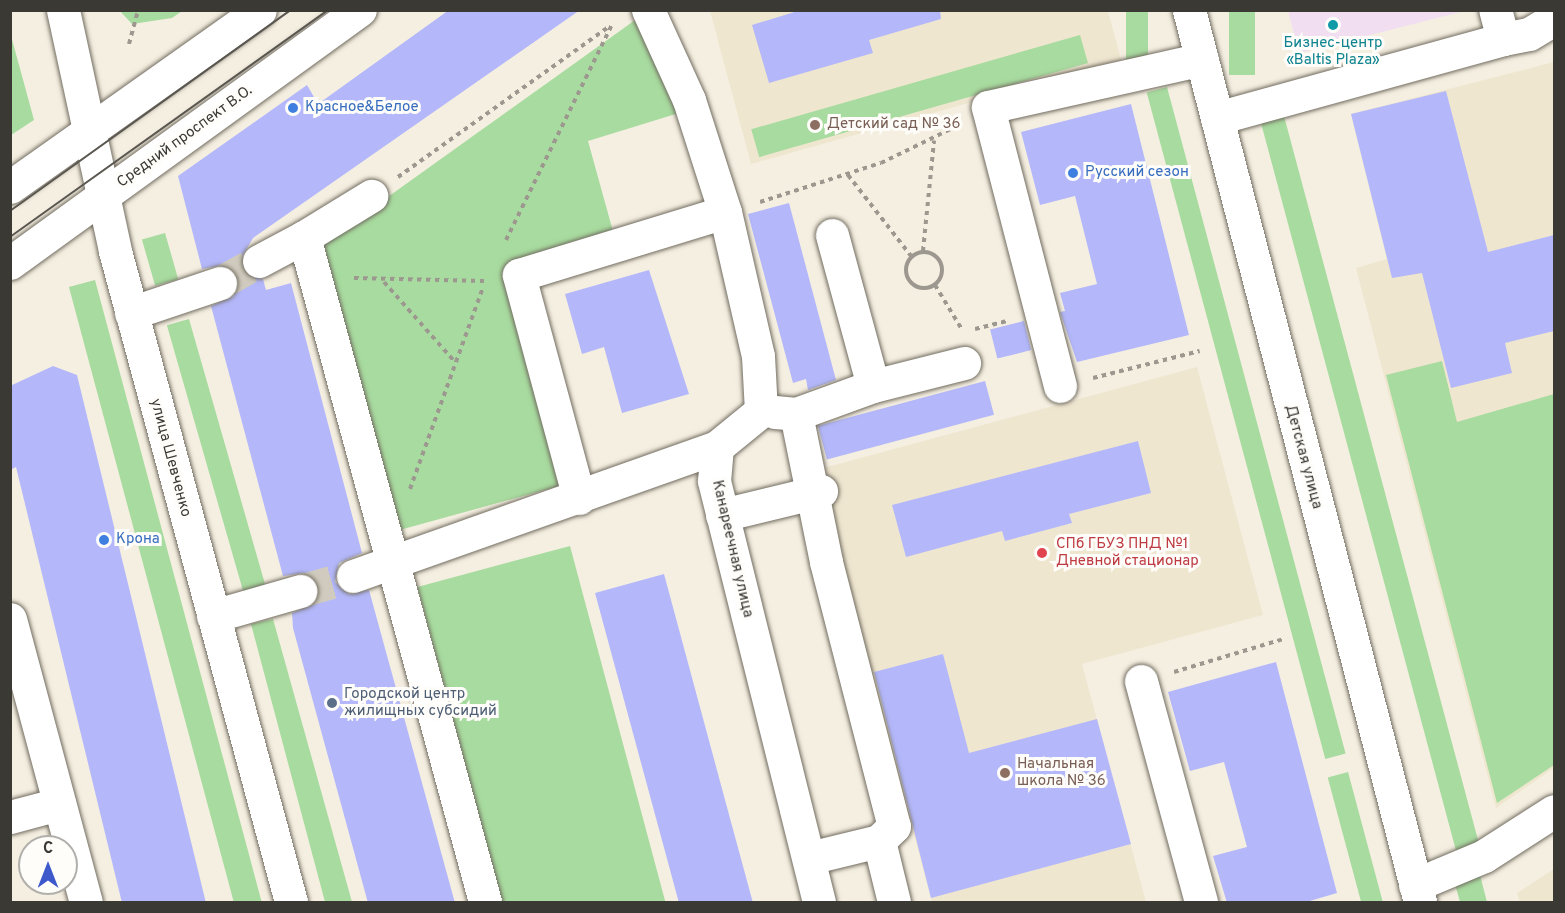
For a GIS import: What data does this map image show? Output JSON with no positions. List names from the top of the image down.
{
  "streets": {
    "street": [
      "Средний проспект В.О.",
      "Детская улица",
      "улица Шевченко",
      "Канареечная улица"
    ]
  },
  "crossings": [
    ["Средний проспект В.О.", "улица Шевченко"]
  ],
  "places": [
    "Бизнес-центр «Baltis Plaza»",
    "Красное&Белое",
    "Детский сад № 36",
    "Русский сезон",
    "Крона",
    "СПб ГБУЗ ПНД №1 Дневной стационар",
    "Городской центр жилищных субсидий",
    "Начальная школа № 36"
  ],
  "north": "top"
}
